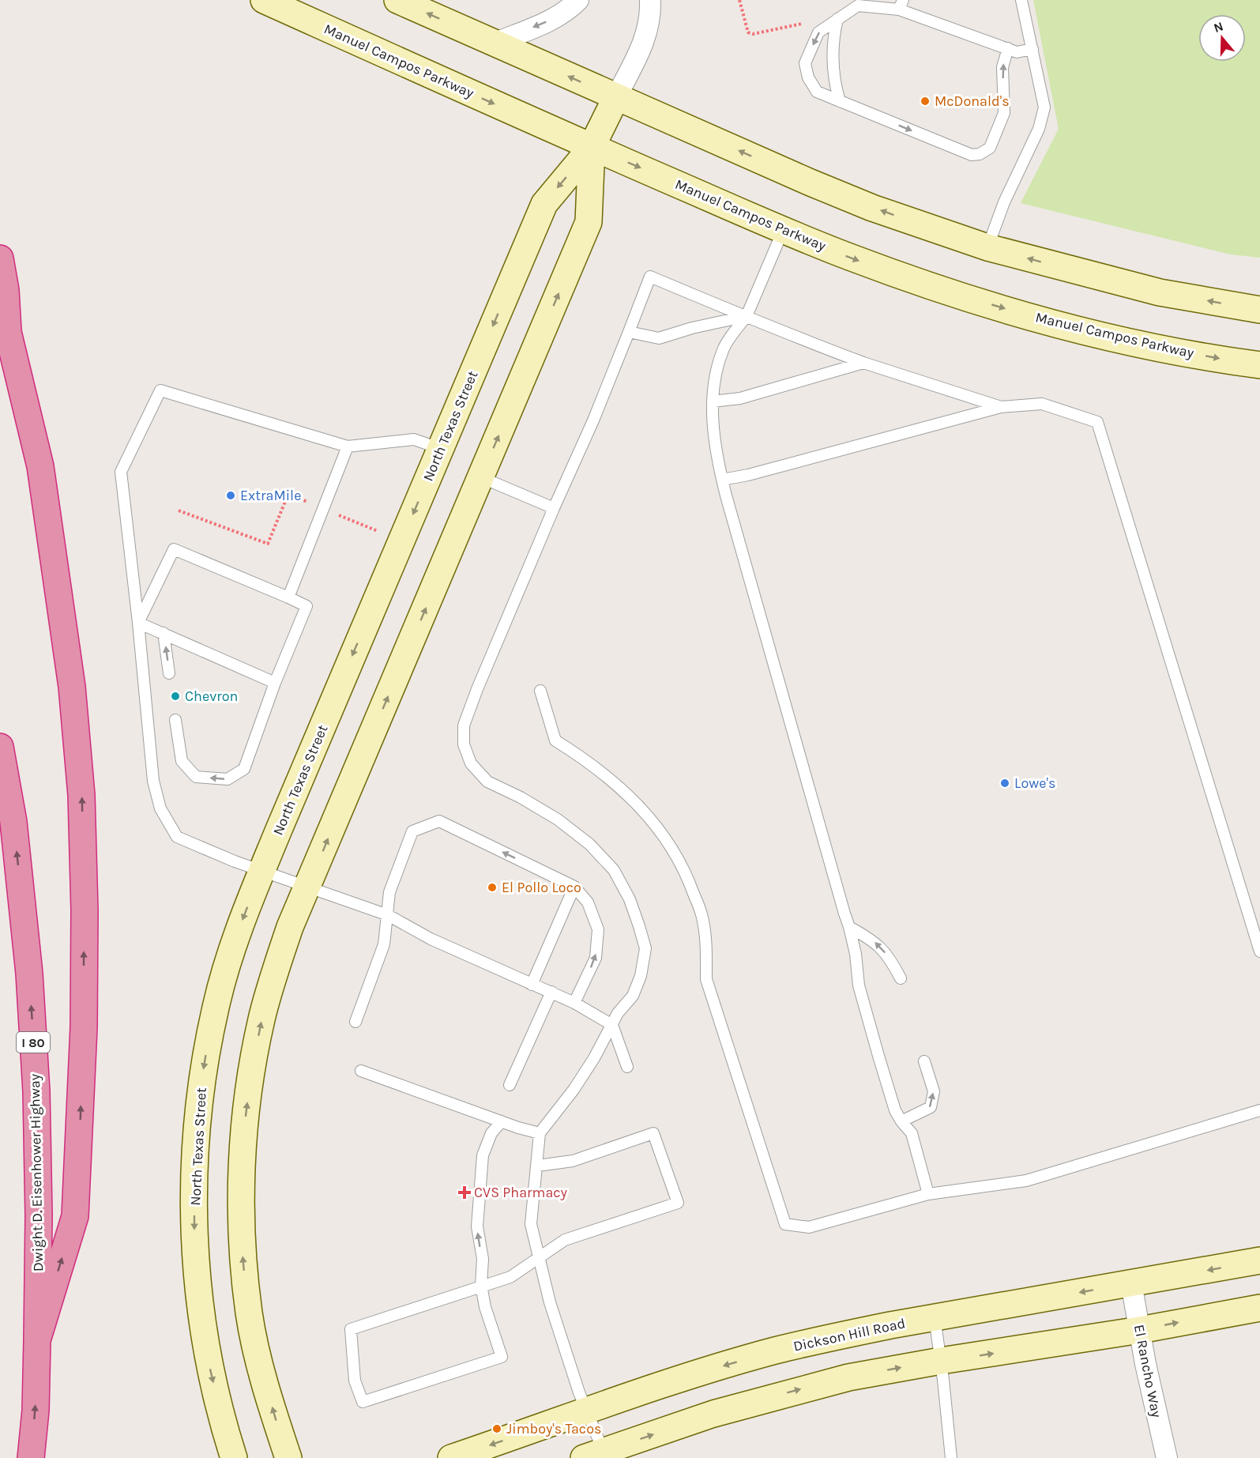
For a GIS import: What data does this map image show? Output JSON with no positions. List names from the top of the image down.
{
  "streets": {
    "highway": ["I 80", "Dwight D. Eisenhower Highway"],
    "main road": ["Manuel Campos Parkway", "North Texas Street", "Dickson Hill Road"],
    "street": ["El Rancho Way"]
  },
  "crossings": [
    ["Manuel Campos Parkway", "North Texas Street"],
    ["Dickson Hill Road", "El Rancho Way"]
  ],
  "places": {
    "other": [
      "McDonald's",
      "ExtraMile",
      "Chevron",
      "Lowe's",
      "El Pollo Loco",
      "Jimboy's Tacos"
    ],
    "health": ["CVS Pharmacy"]
  },
  "north": "top"
}
